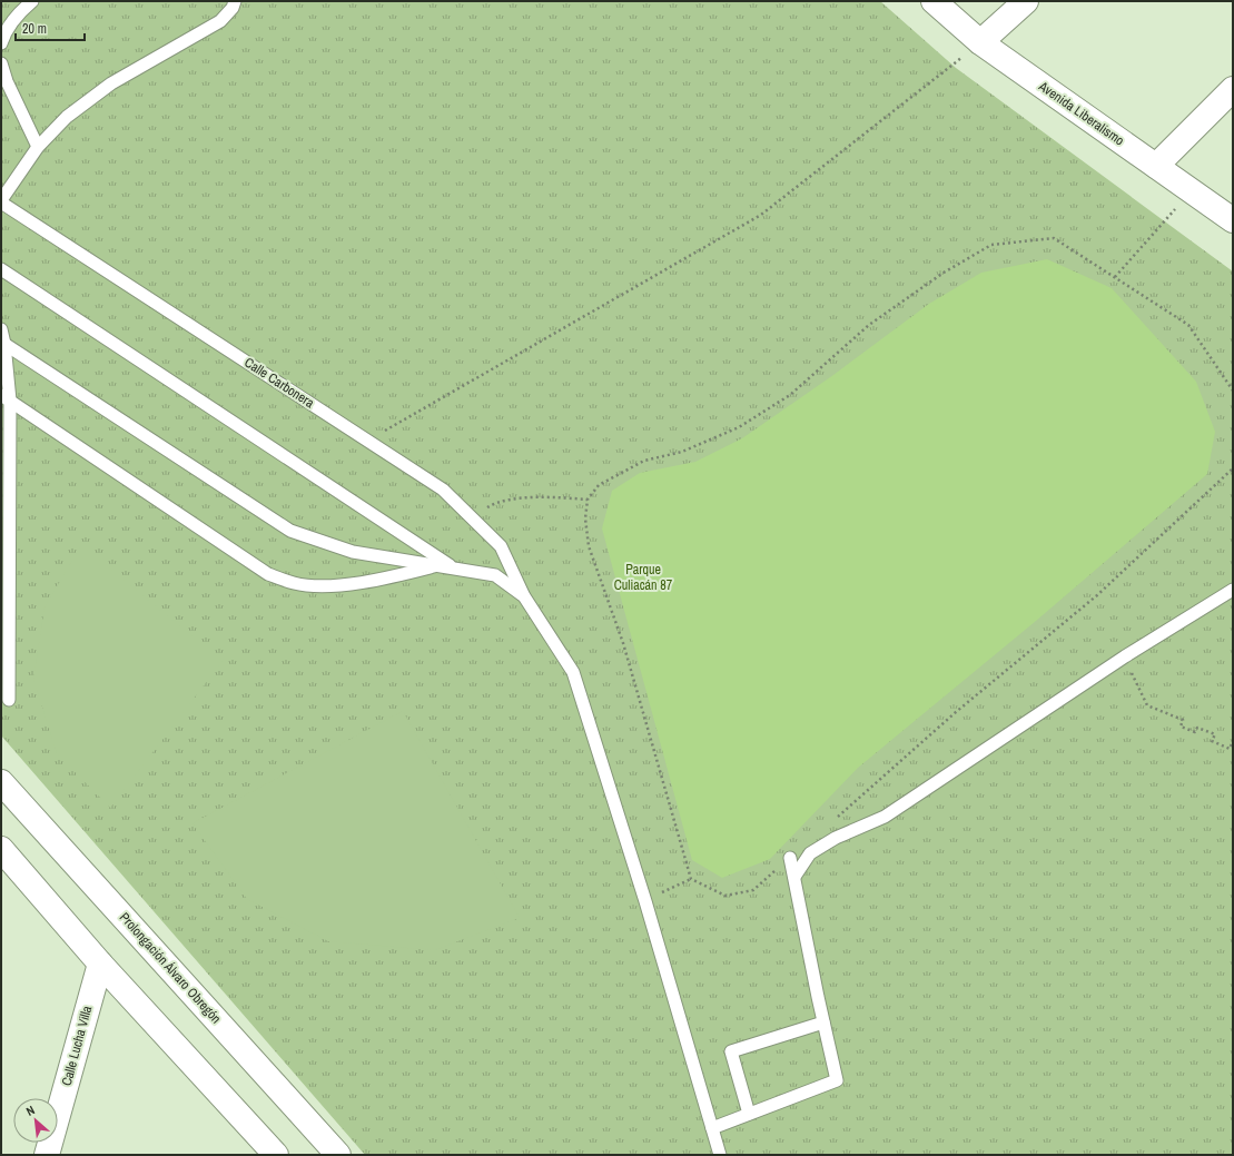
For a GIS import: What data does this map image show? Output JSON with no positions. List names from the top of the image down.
{
  "streets": {
    "main road": ["Avenida Liberalismo", "Prolongación Álvaro Obregón", "Calle Lucha Villa"],
    "lane": ["Calle Carbonera"]
  },
  "parks": ["Parque Culiacán 87"],
  "scale_bar": "20 m",
  "north": "top left"
}
